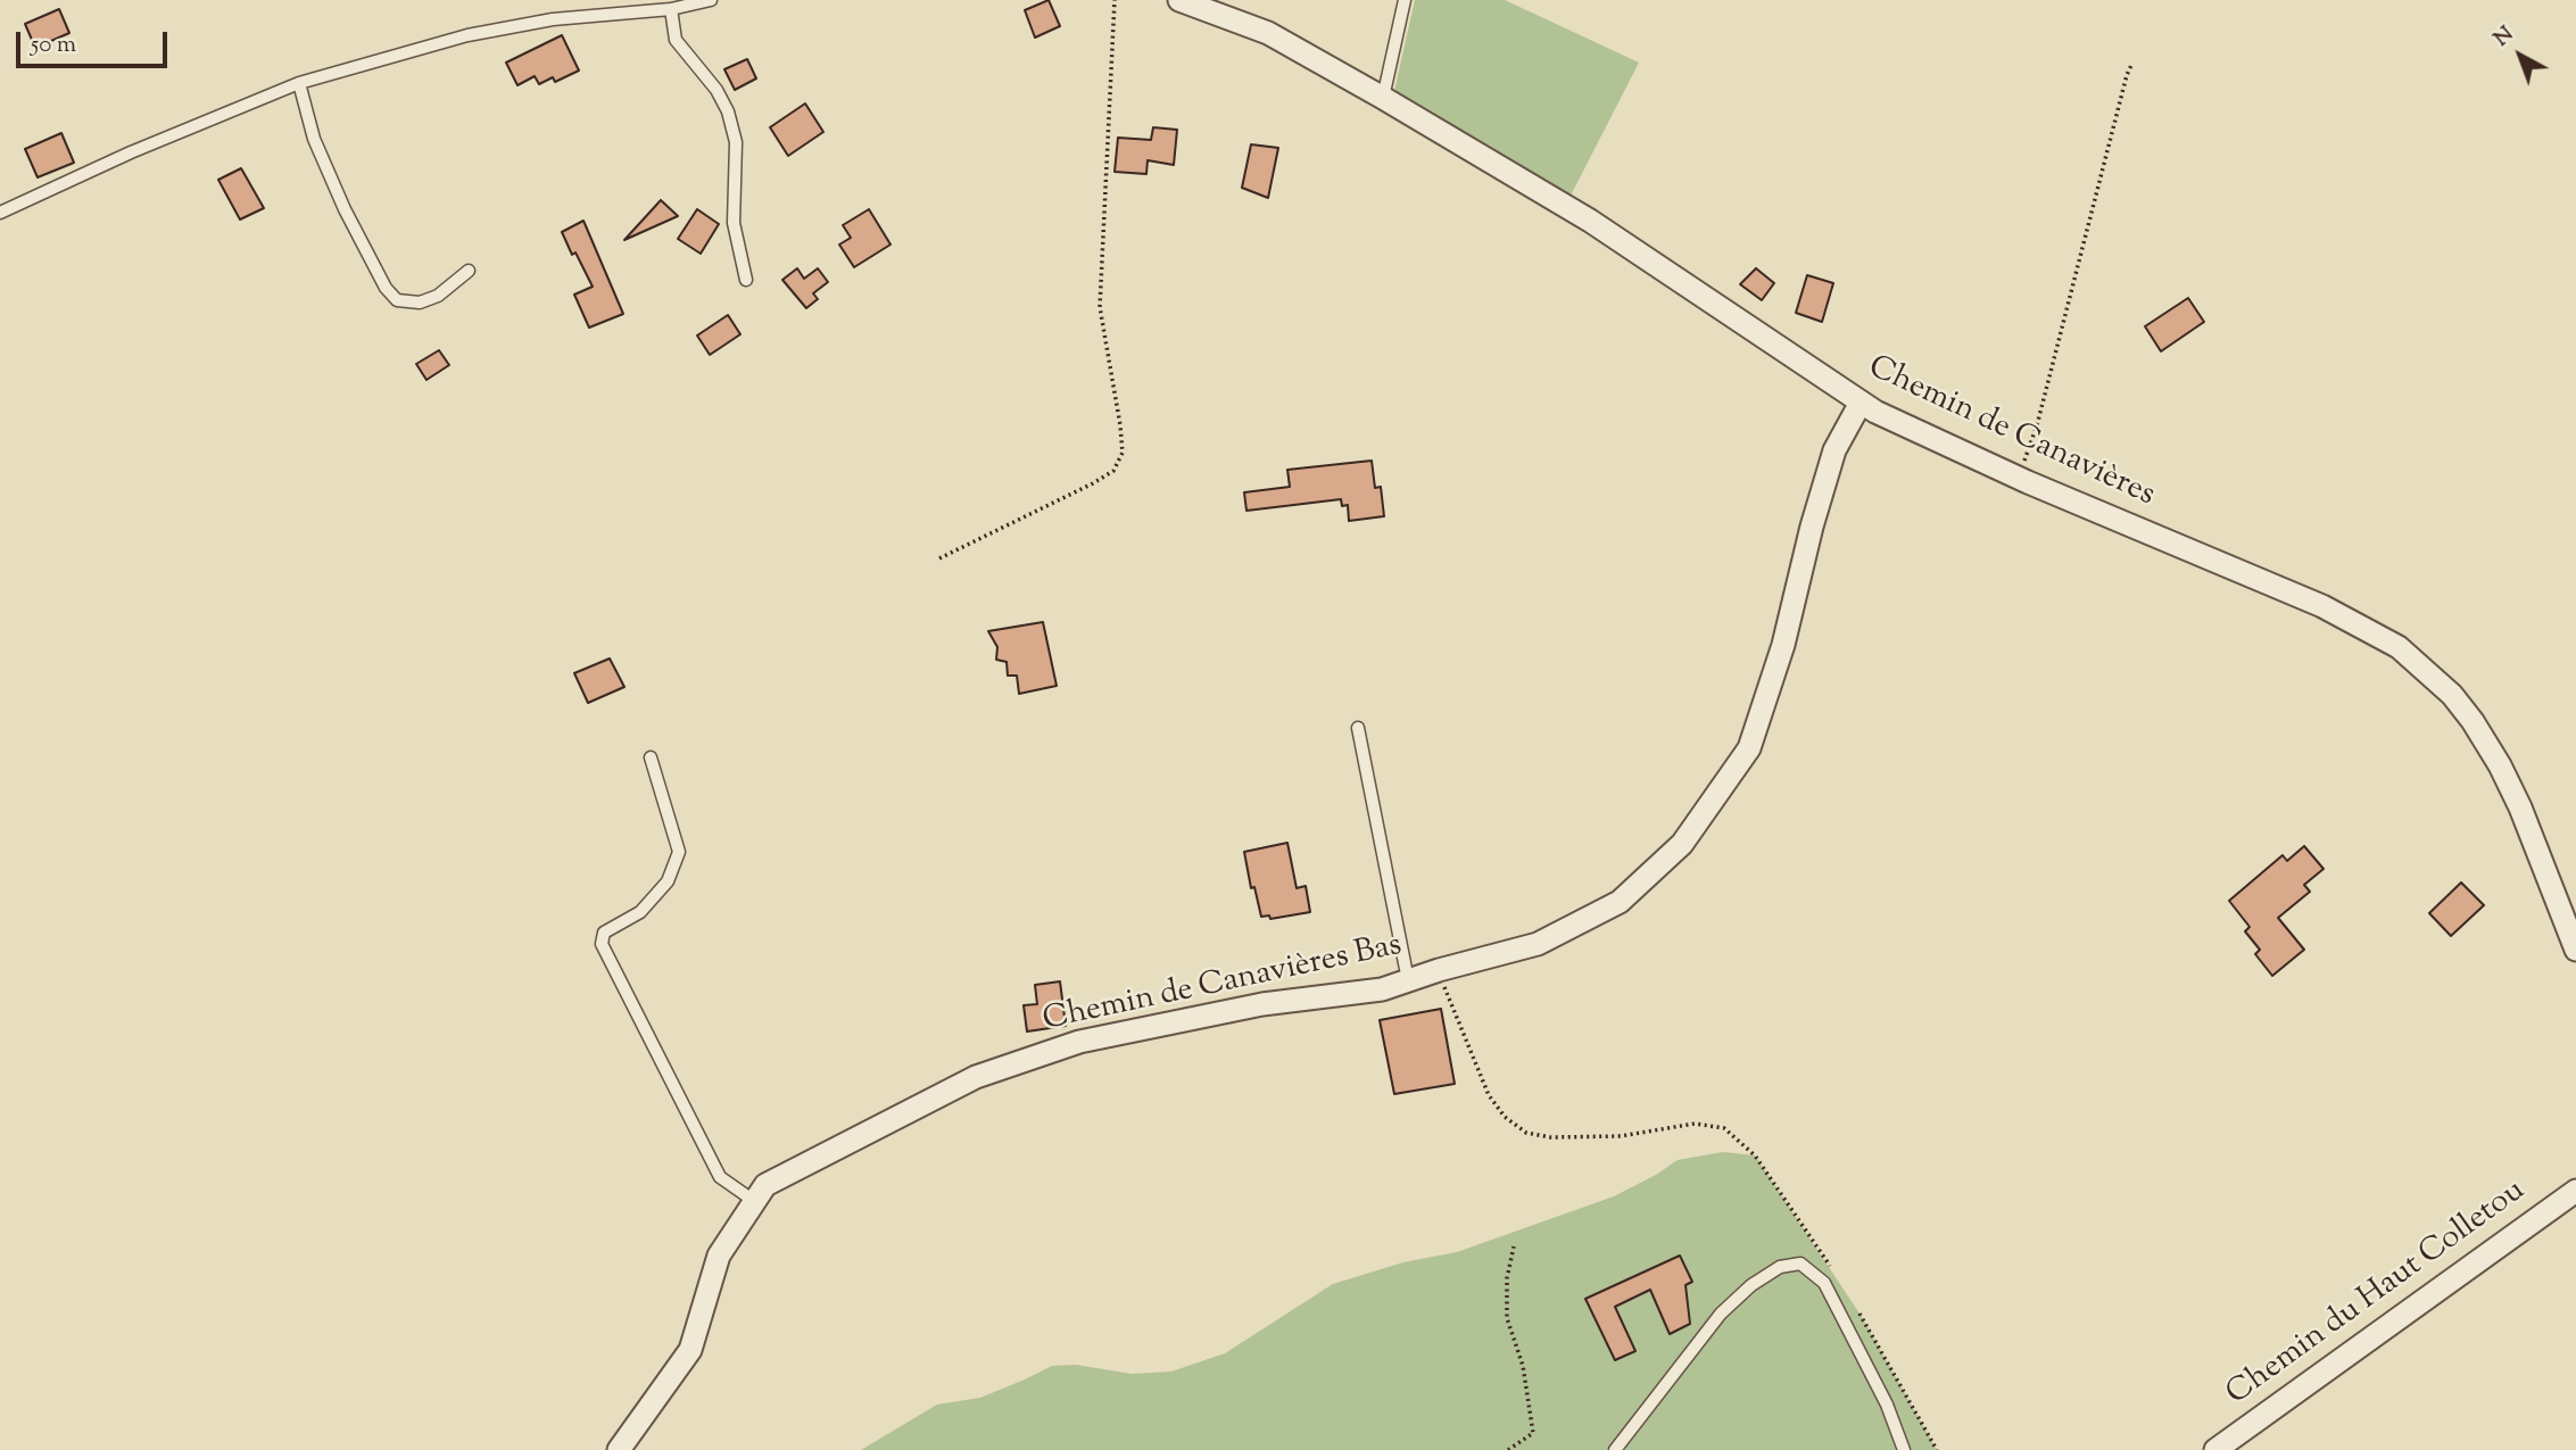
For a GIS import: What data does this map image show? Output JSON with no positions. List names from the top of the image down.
{
  "streets": {
    "street": ["Chemin de Canavières", "Chemin de Canavières Bas", "Chemin du Haut Colletou"]
  },
  "crossings": [
    ["Chemin de Canavières", "Chemin de Canavières Bas"]
  ],
  "scale_bar": "50 m",
  "north": "top left"
}
